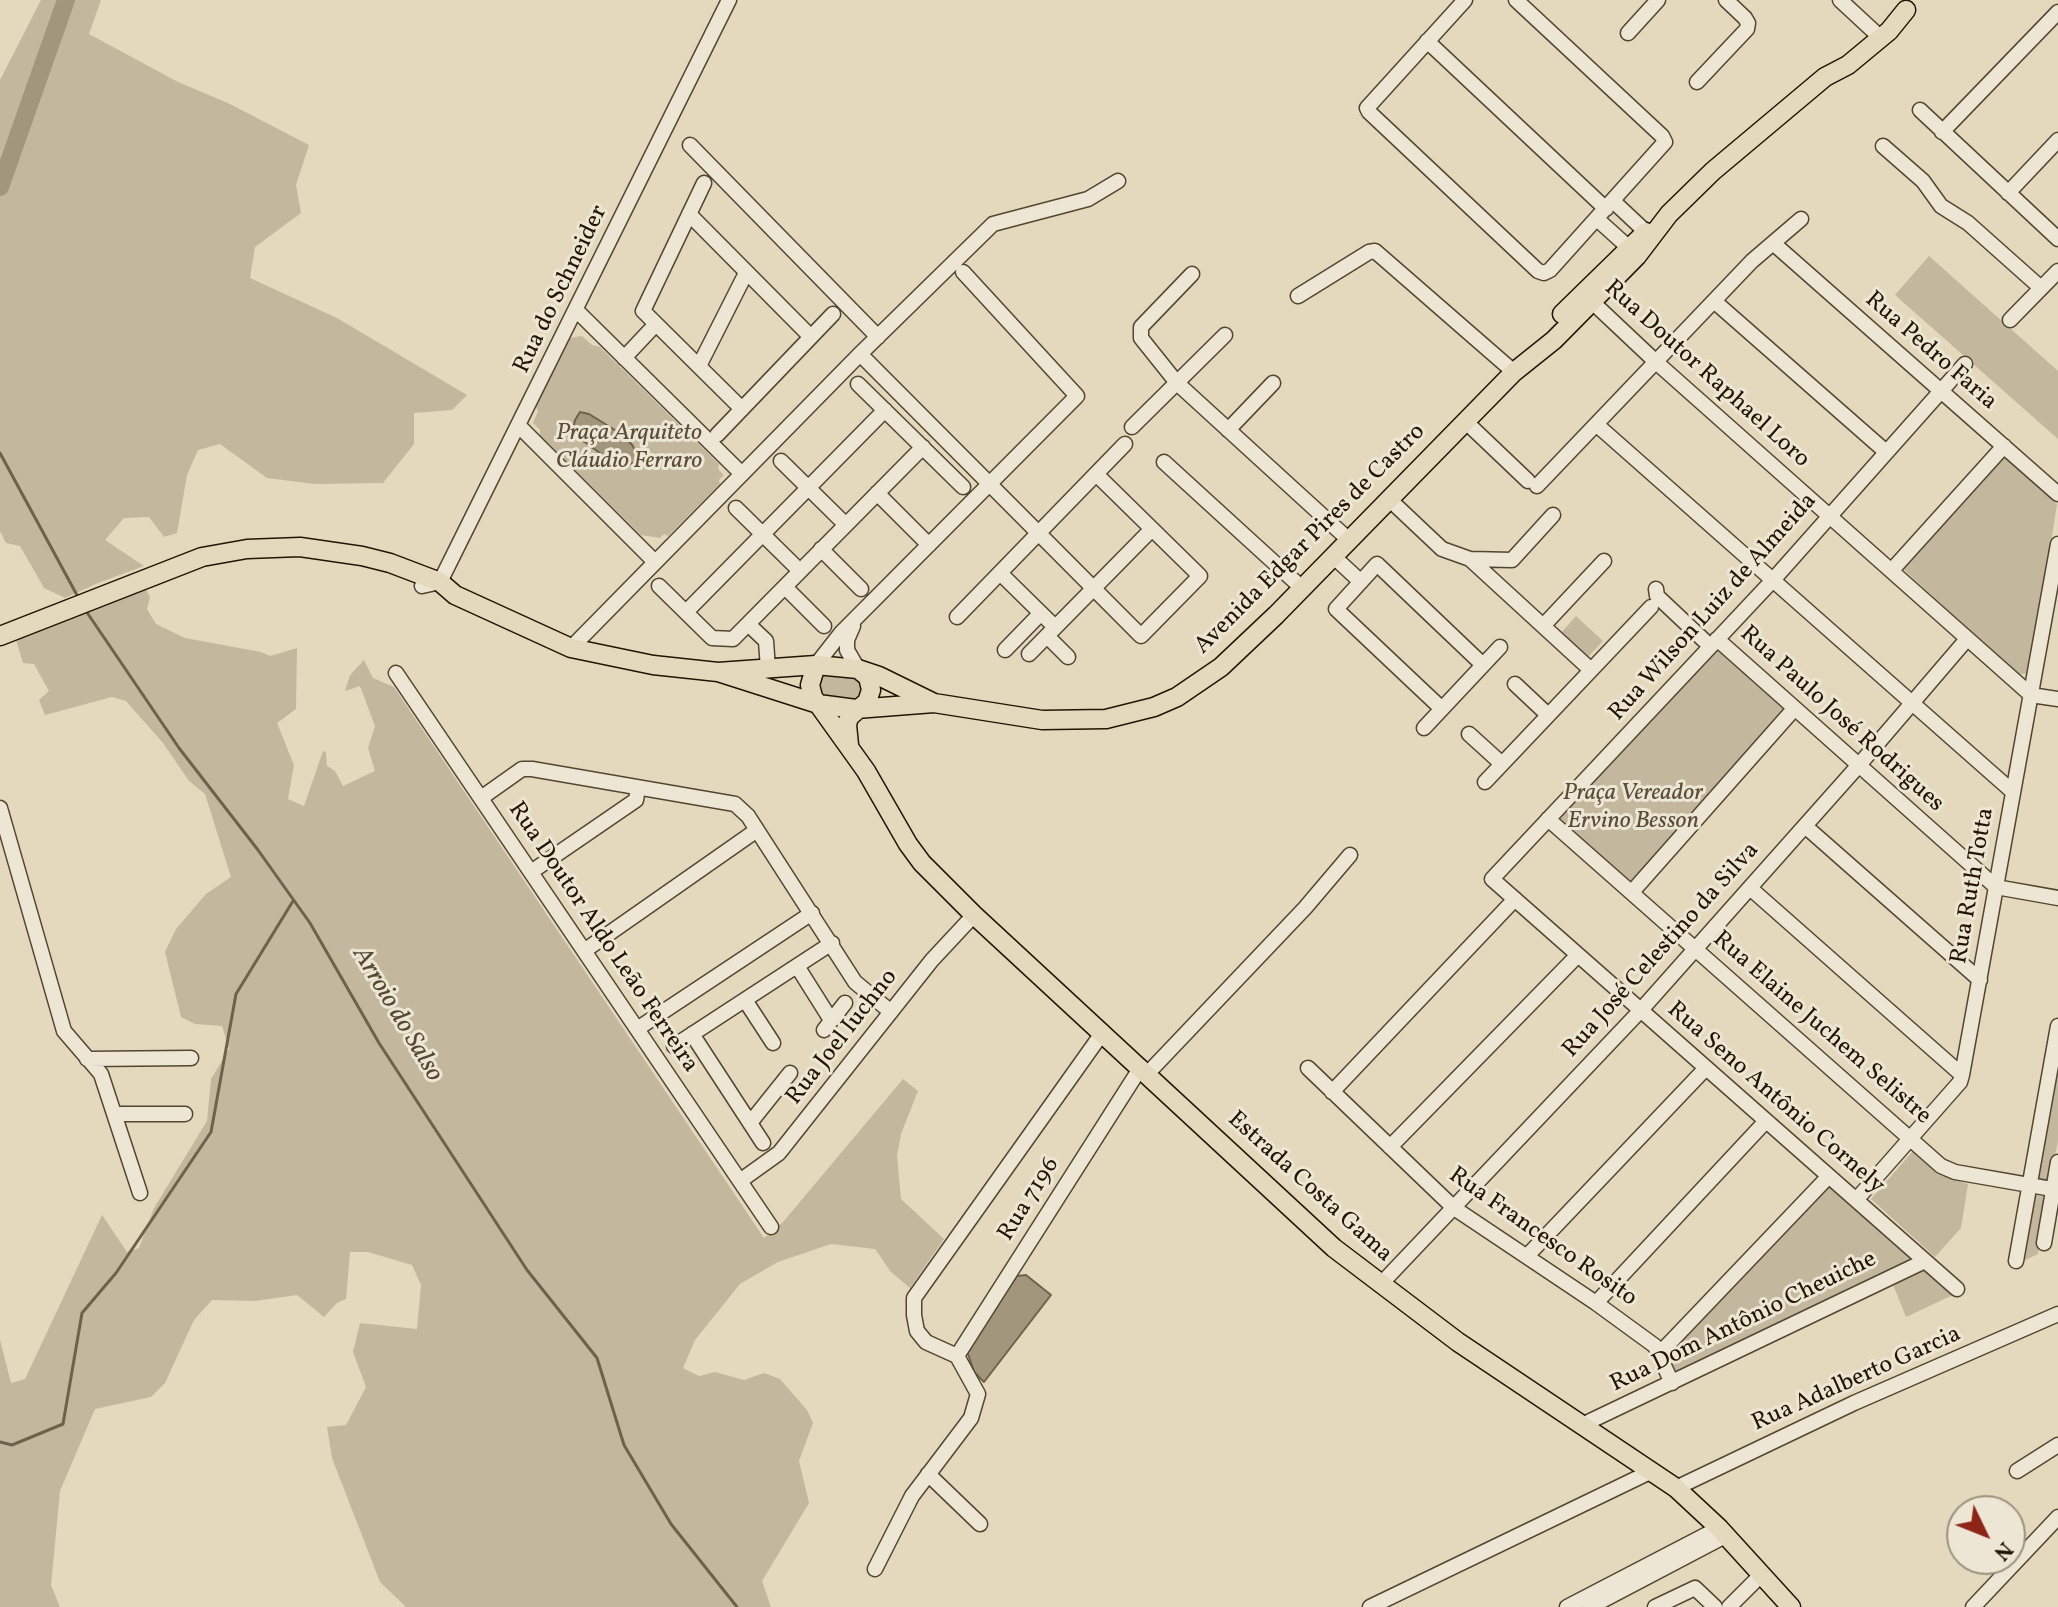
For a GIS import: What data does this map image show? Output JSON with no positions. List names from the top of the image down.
{
  "streets": {
    "main road": ["Avenida Edgar Pires de Castro", "Estrada Costa Gama"],
    "street": [
      "Rua do Schneider",
      "Rua Pedro Faria",
      "Rua Doutor Raphael Loro",
      "Rua Wilson Luiz de Almeida",
      "Rua Paulo José Rodrigues",
      "Rua Ruth Totta",
      "Rua Doutor Aldo Leão Ferreira",
      "Rua José Celestino da Silva",
      "Rua Elaine Juchem Selistre",
      "Rua Joel Iuchno",
      "Rua Seno Antônio Cornely",
      "Rua 7196",
      "Rua Francesco Rosito",
      "Rua Dom Antônio Cheuiche",
      "Rua Adalberto Garcia"
    ]
  },
  "crossings": [
    ["Rua do Schneider", "Avenida Edgar Pires de Castro"],
    ["Rua Pedro Faria", "Rua Wilson Luiz de Almeida"],
    ["Rua Doutor Raphael Loro", "Avenida Edgar Pires de Castro"],
    ["Rua Doutor Raphael Loro", "Rua Wilson Luiz de Almeida"],
    ["Rua Doutor Raphael Loro", "Rua Ruth Totta"],
    ["Rua Doutor Raphael Loro", "Rua José Celestino da Silva"],
    ["Avenida Edgar Pires de Castro", "Estrada Costa Gama"],
    ["Rua Wilson Luiz de Almeida", "Rua Paulo José Rodrigues"],
    ["Rua Wilson Luiz de Almeida", "Rua Elaine Juchem Selistre"],
    ["Rua Wilson Luiz de Almeida", "Rua Seno Antônio Cornely"],
    ["Rua Paulo José Rodrigues", "Rua Ruth Totta"],
    ["Rua Paulo José Rodrigues", "Rua José Celestino da Silva"],
    ["Rua Ruth Totta", "Rua Elaine Juchem Selistre"],
    ["Rua Ruth Totta", "Rua Seno Antônio Cornely"],
    ["Rua Doutor Aldo Leão Ferreira", "Rua Joel Iuchno"],
    ["Rua José Celestino da Silva", "Rua Elaine Juchem Selistre"],
    ["Rua José Celestino da Silva", "Rua Seno Antônio Cornely"],
    ["Rua José Celestino da Silva", "Estrada Costa Gama"],
    ["Rua José Celestino da Silva", "Rua Francesco Rosito"],
    ["Rua Joel Iuchno", "Estrada Costa Gama"],
    ["Rua Seno Antônio Cornely", "Rua Dom Antônio Cheuiche"],
    ["Estrada Costa Gama", "Rua 7196"],
    ["Estrada Costa Gama", "Rua Dom Antônio Cheuiche"],
    ["Estrada Costa Gama", "Rua Adalberto Garcia"],
    ["Rua Francesco Rosito", "Rua Dom Antônio Cheuiche"]
  ],
  "water": ["Arroio do Salso"],
  "parks": ["Praça Arquiteto Cláudio Ferraro", "Praça Vereador Ervino Besson"],
  "north": "bottom right"
}
